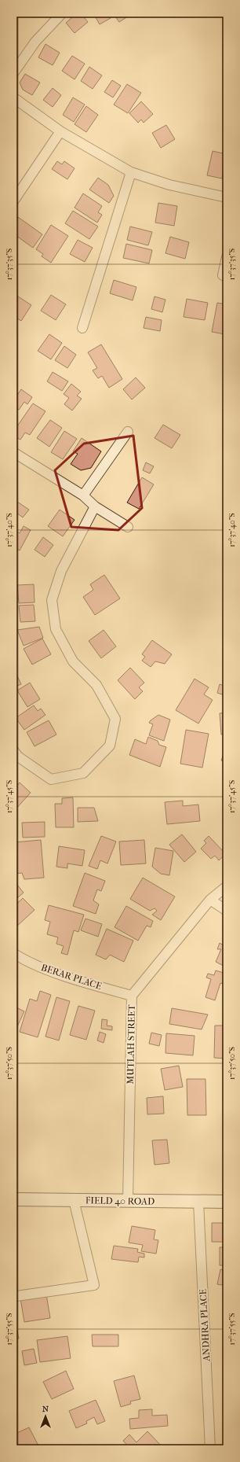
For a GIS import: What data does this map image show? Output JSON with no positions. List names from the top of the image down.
{
  "streets": {
    "street": [
      "BERAR PLACE",
      "MUTLAH STREET",
      "FIELD 40 ROAD",
      "ANDHRA PLACE"
    ]
  },
  "crossings": [
    ["BERAR PLACE", "MUTLAH STREET"],
    ["MUTLAH STREET", "FIELD 40 ROAD"],
    ["FIELD 40 ROAD", "ANDHRA PLACE"]
  ],
  "north": "top",
  "coordinates": [
    "17°37'35\"S",
    "17°37'40\"S",
    "17°37'45\"S",
    "17°37'50\"S",
    "17°37'55\"S"
  ]
}
